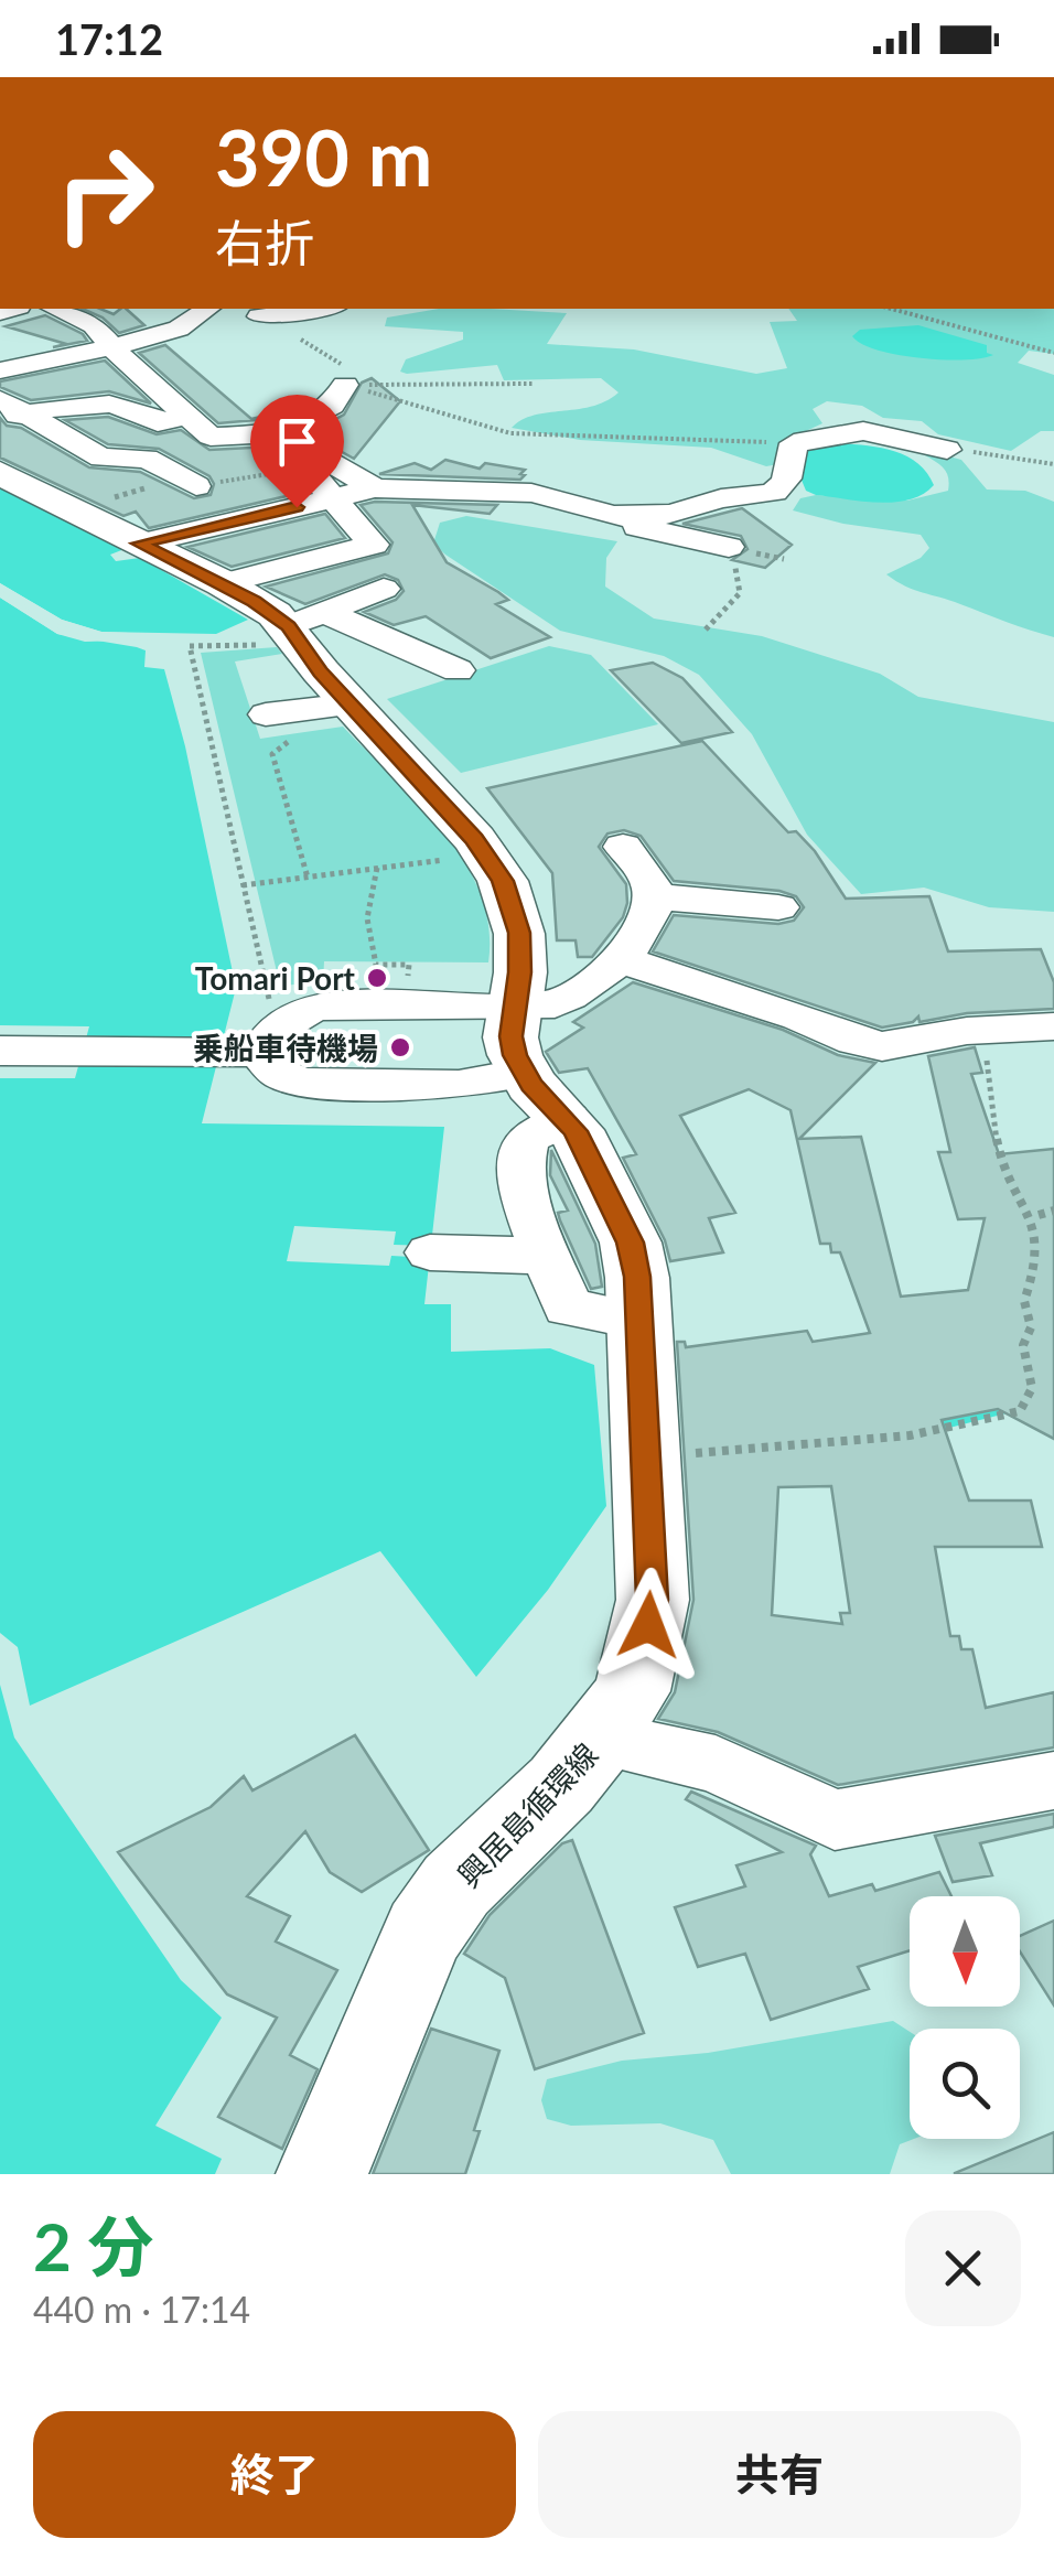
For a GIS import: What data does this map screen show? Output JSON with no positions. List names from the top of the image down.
{
  "streets": {
    "main road": ["興居島循環線"]
  },
  "places": ["Tomari Port", "乗船車待機場"],
  "north": "bottom",
  "page": {
    "status": "17:12",
    "turn": ["390 m", "右折"],
    "heading": ["2 分", "440 m · 17:14"],
    "buttons": ["終了", "共有"]
  }
}
